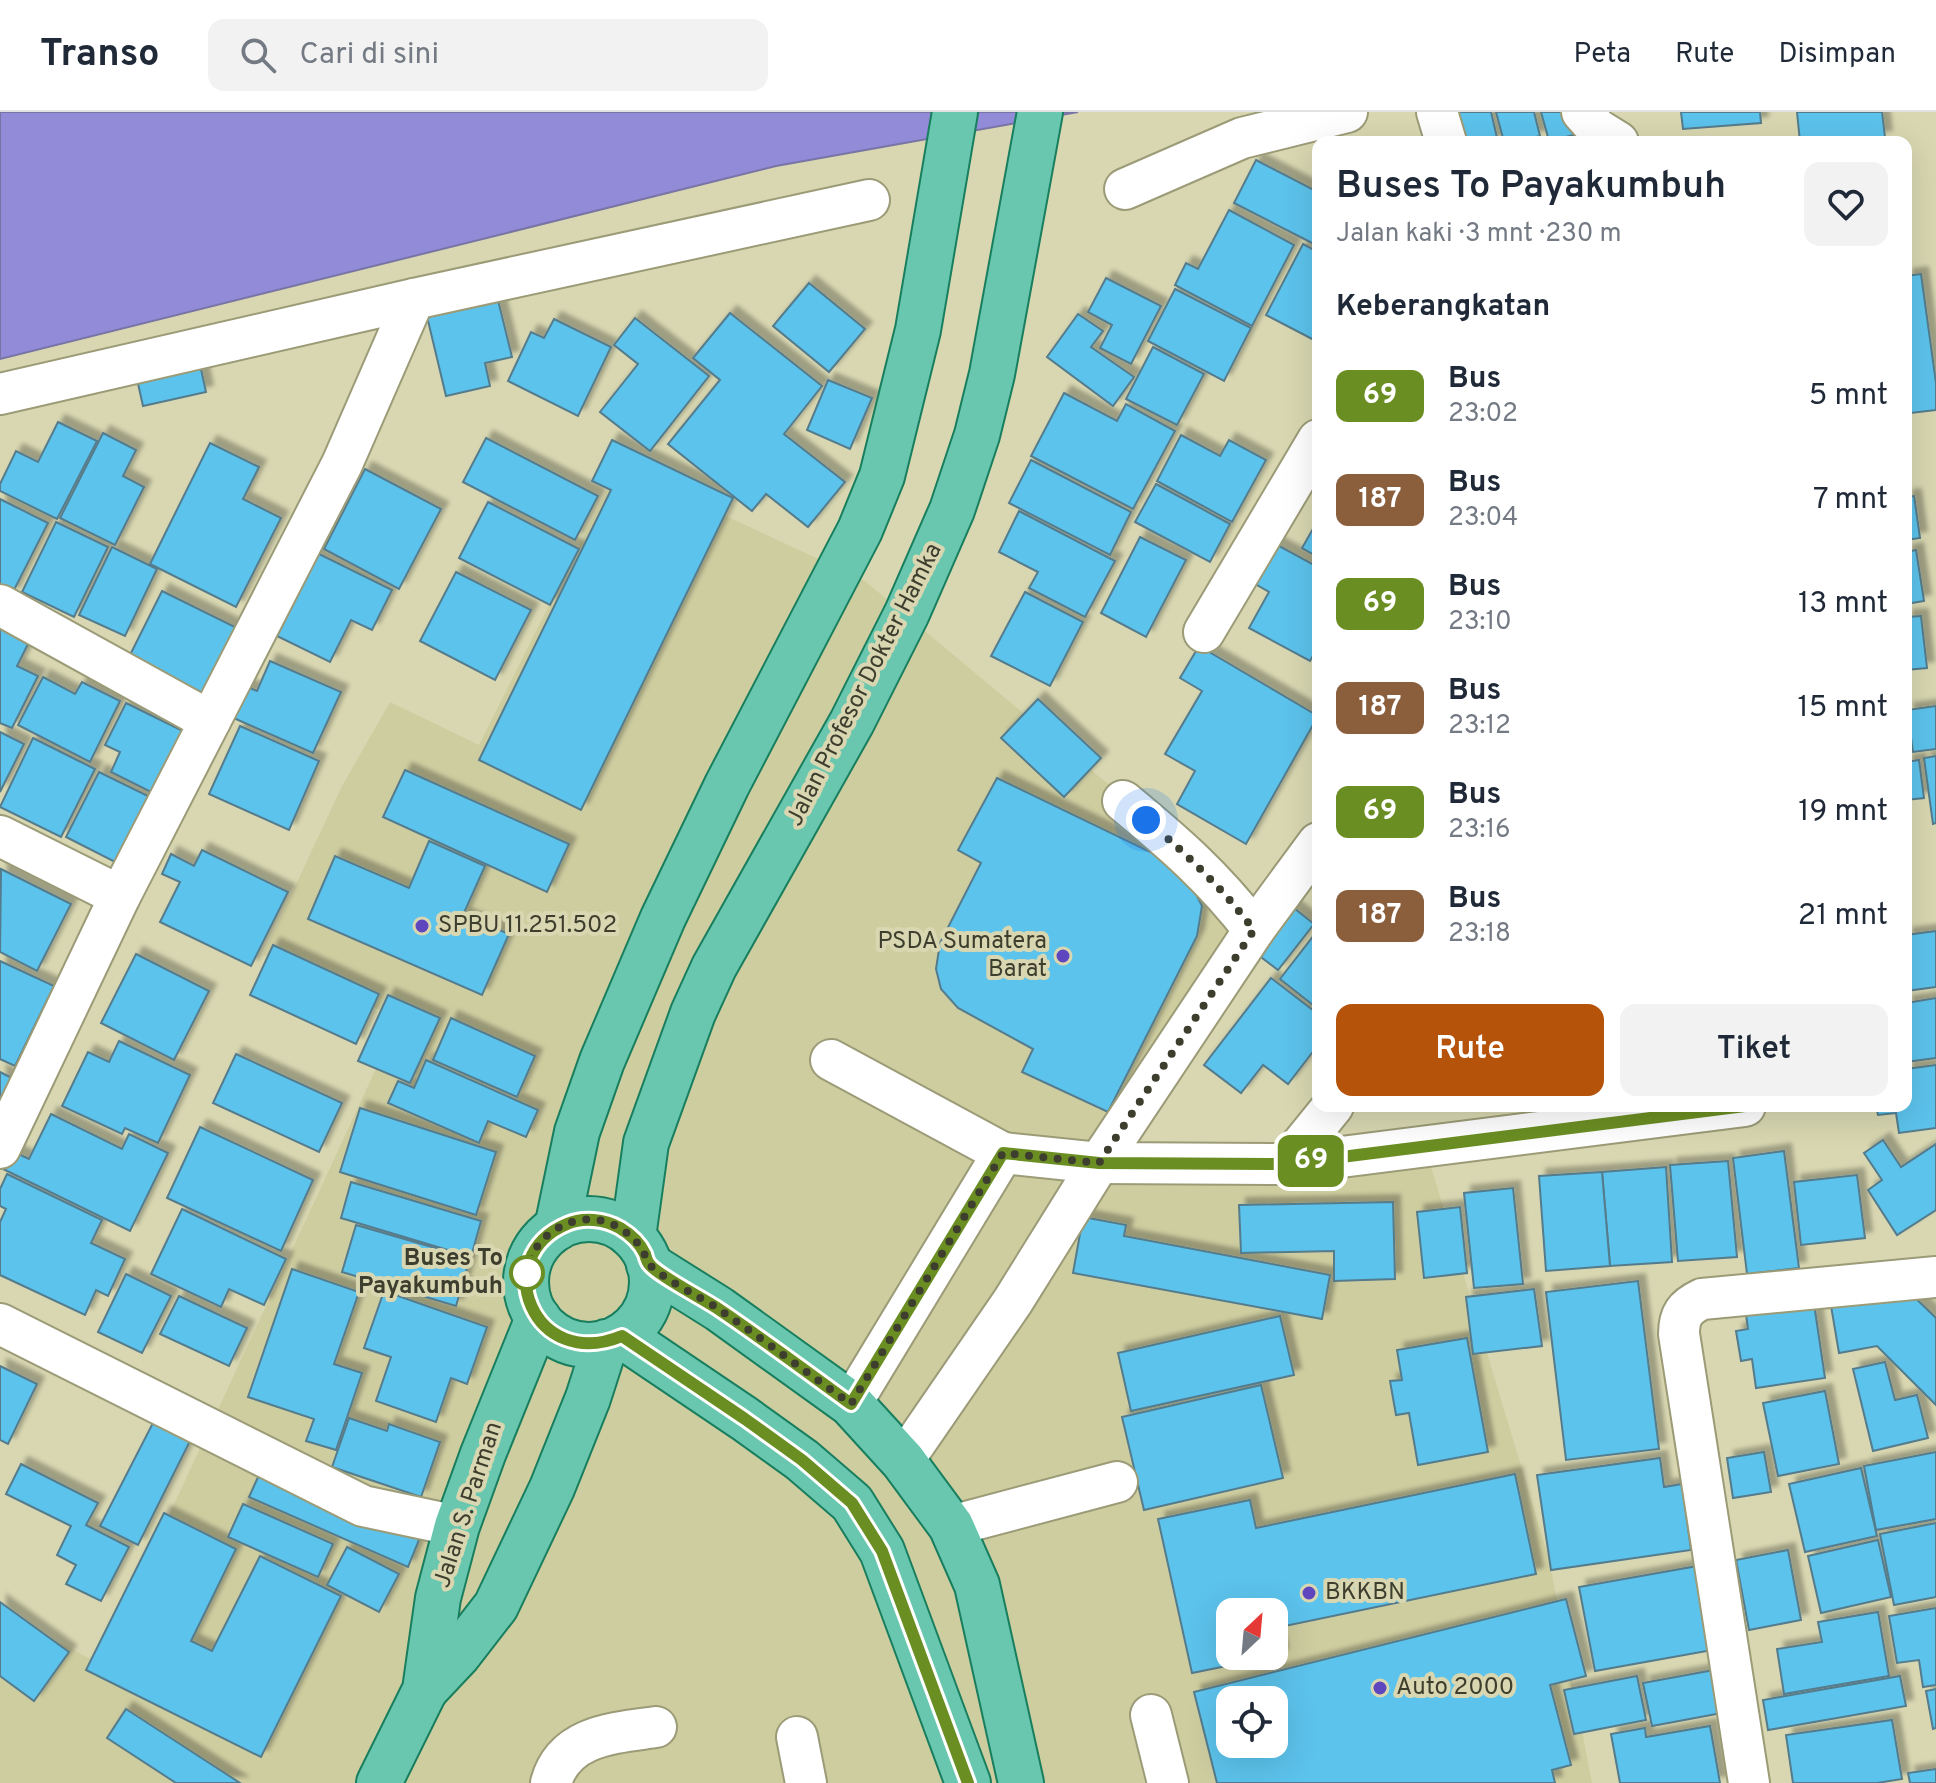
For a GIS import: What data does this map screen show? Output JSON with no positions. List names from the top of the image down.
{
  "streets": {
    "main road": ["Jalan Profesor Dokter Hamka", "Jalan S. Parman"]
  },
  "crossings": [
    ["Jalan Profesor Dokter Hamka", "Jalan S. Parman"]
  ],
  "places": [
    "SPBU 11.251.502",
    "PSDA Sumatera Barat",
    "Buses To Payakumbuh",
    "BKKBN",
    "Auto 2000"
  ],
  "lines": ["bus line 69"],
  "north": "top right",
  "page": {
    "header": "Transo",
    "search": "Cari di sini",
    "nav": ["Peta", "Rute", "Disimpan"],
    "on_map": "69",
    "heading": [
      ["Buses To Payakumbuh", "Jalan kaki · 3 mnt · 230 m"],
      "Keberangkatan"
    ],
    "list": [
      {
        "mark": "69",
        "name": "Bus",
        "note": "23:02",
        "value": "5 mnt"
      },
      {
        "mark": "187",
        "name": "Bus",
        "note": "23:04",
        "value": "7 mnt"
      },
      {
        "mark": "69",
        "name": "Bus",
        "note": "23:10",
        "value": "13 mnt"
      },
      {
        "mark": "187",
        "name": "Bus",
        "note": "23:12",
        "value": "15 mnt"
      },
      {
        "mark": "69",
        "name": "Bus",
        "note": "23:16",
        "value": "19 mnt"
      },
      {
        "mark": "187",
        "name": "Bus",
        "note": "23:18",
        "value": "21 mnt"
      }
    ],
    "buttons": ["Rute", "Tiket"]
  }
}
